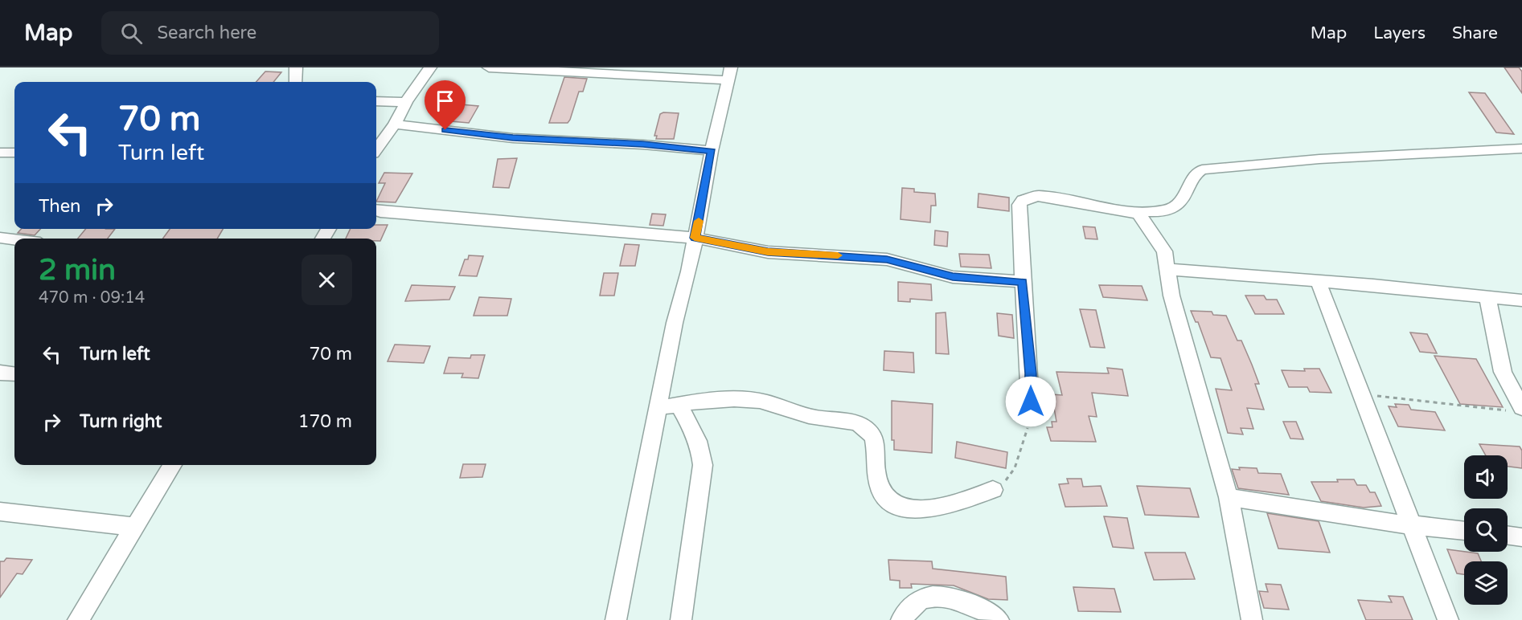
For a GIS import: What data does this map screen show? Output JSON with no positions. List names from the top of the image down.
{
  "page": {
    "header": "Map",
    "search": "Search here",
    "nav": ["Map", "Layers", "Share"],
    "turn": ["70 m", "Turn left"],
    "then": "Then",
    "heading": ["2 min", "470 m · 09:14"],
    "list": [
      {
        "name": "Turn left",
        "value": "70 m"
      },
      {
        "name": "Turn right",
        "value": "170 m"
      }
    ]
  }
}
